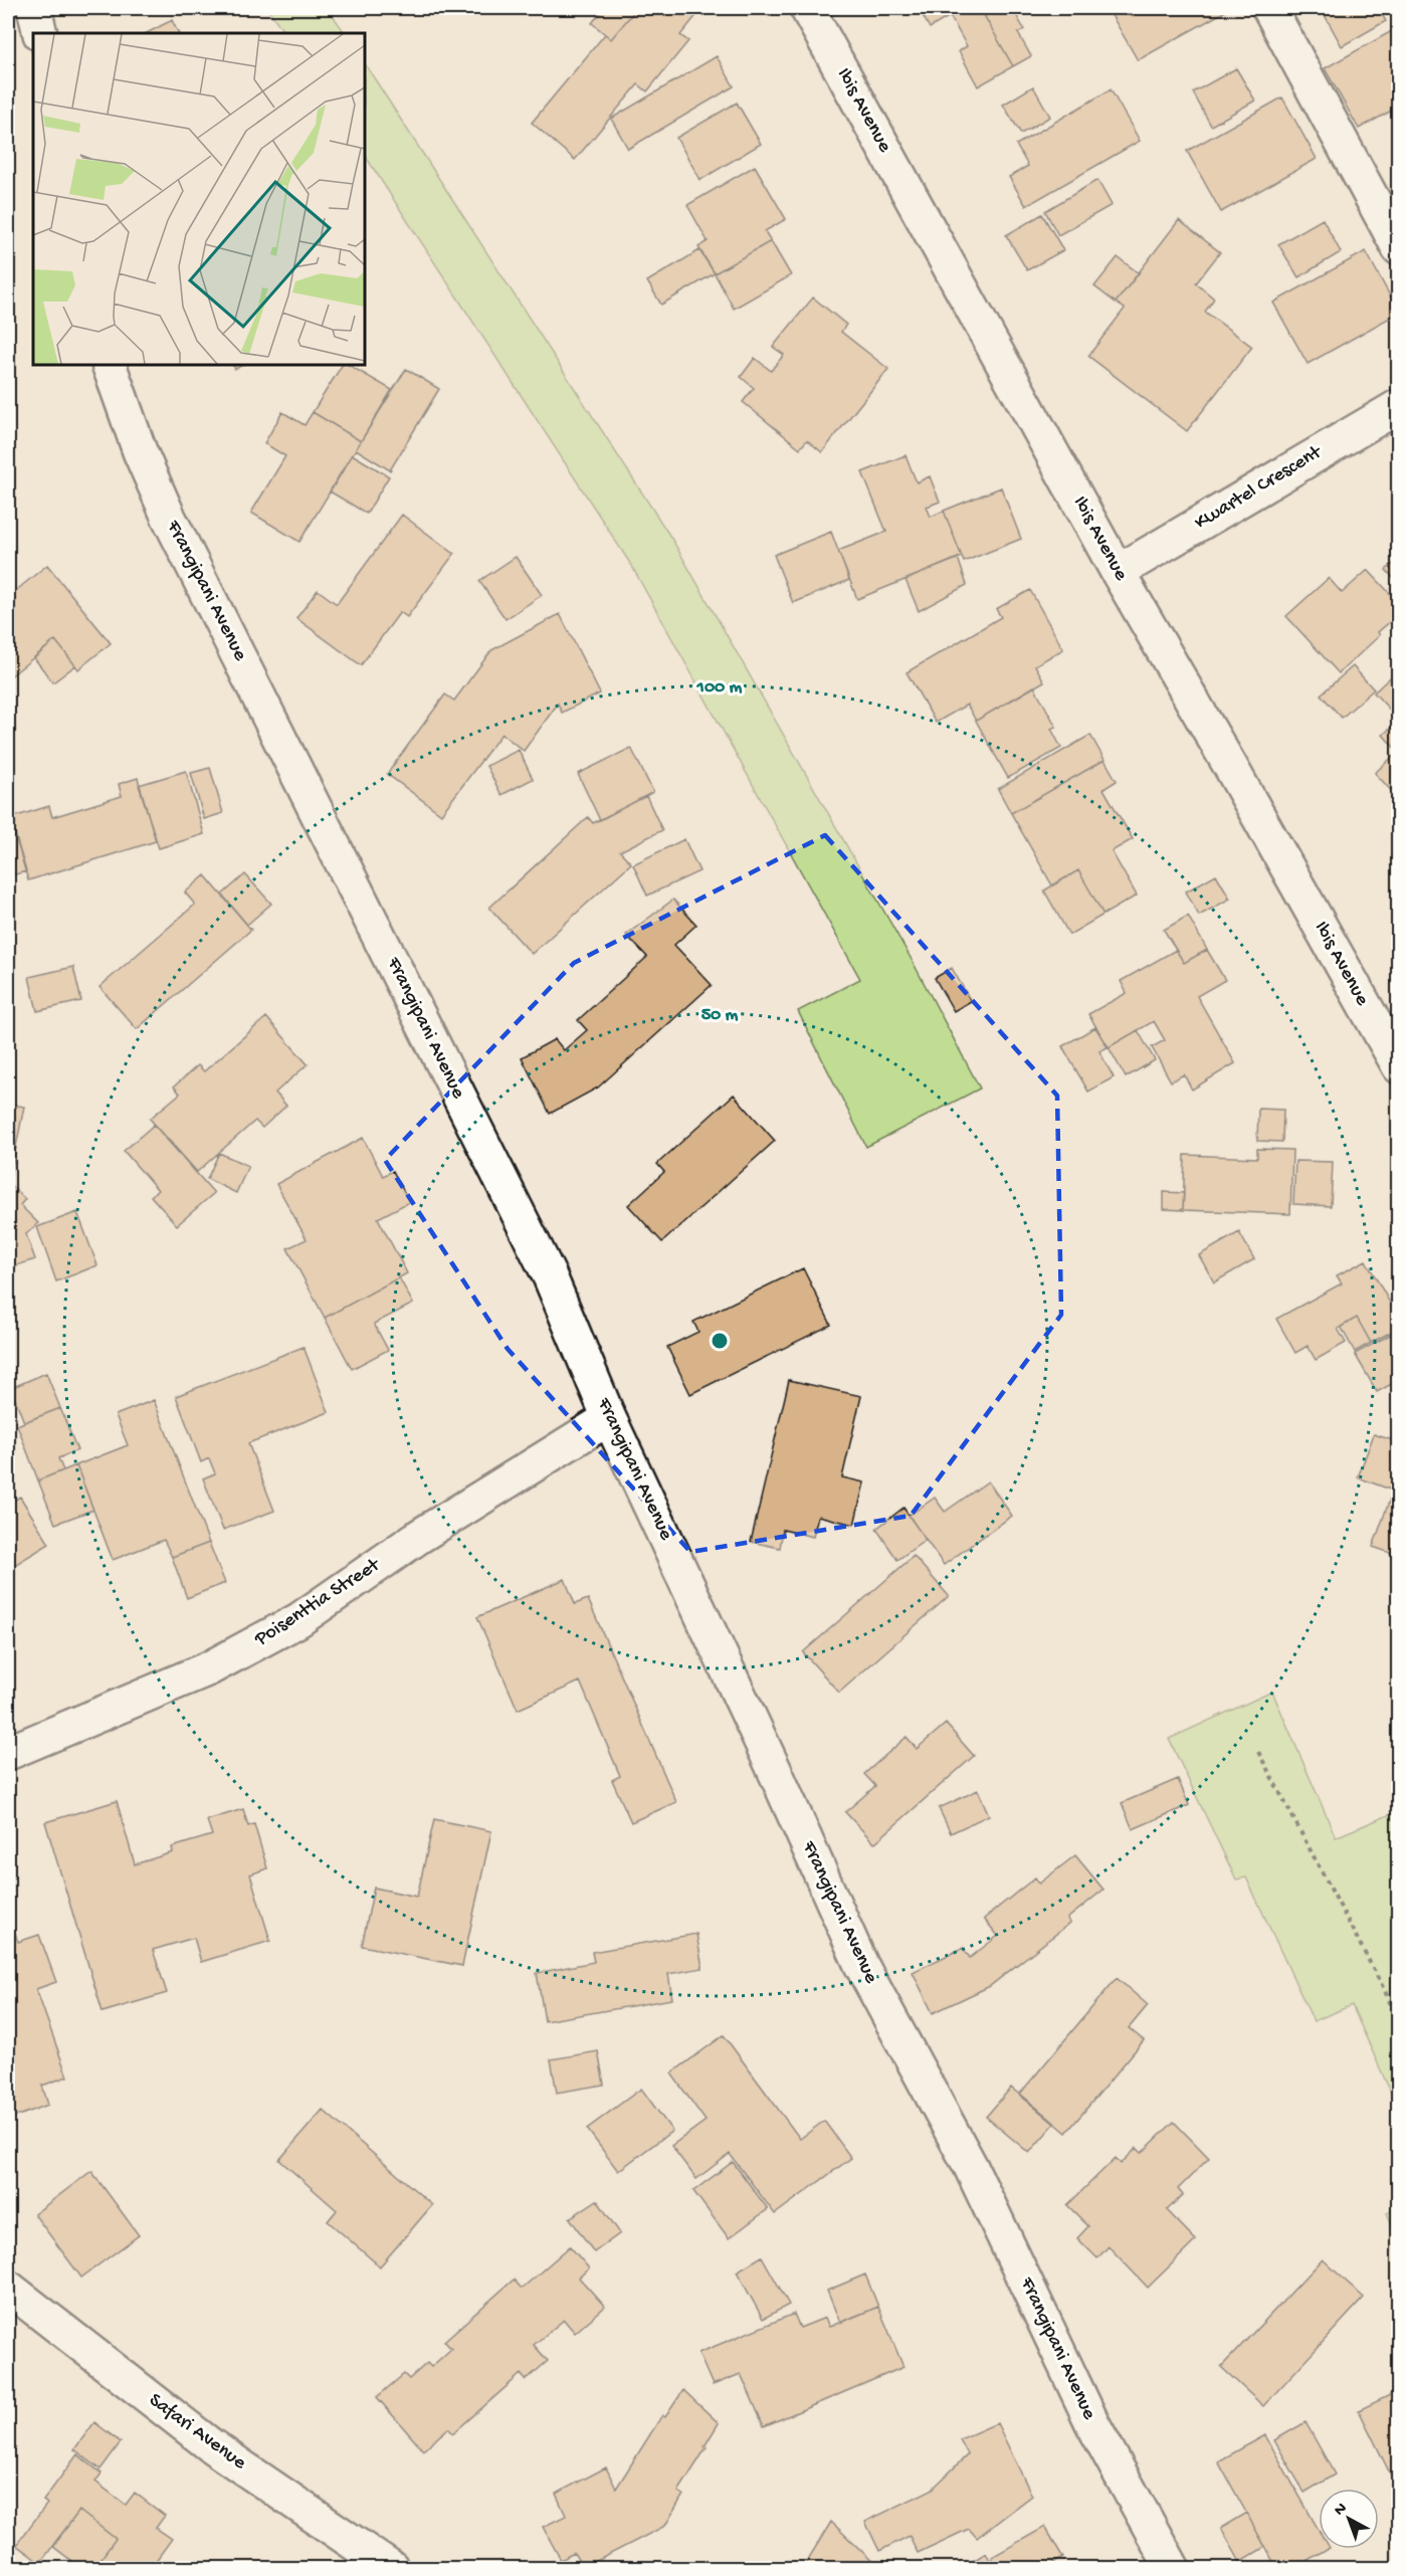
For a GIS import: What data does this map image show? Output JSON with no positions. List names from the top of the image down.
{
  "streets": {
    "street": [
      "Ibis Avenue",
      "Kwartel Crescent",
      "Frangipani Avenue",
      "Poisenttia Street",
      "Safari Avenue"
    ]
  },
  "crossings": [
    ["Ibis Avenue", "Kwartel Crescent"],
    ["Frangipani Avenue", "Poisenttia Street"]
  ],
  "north": "top left",
  "rings": ["100 m", "50 m"]
}
